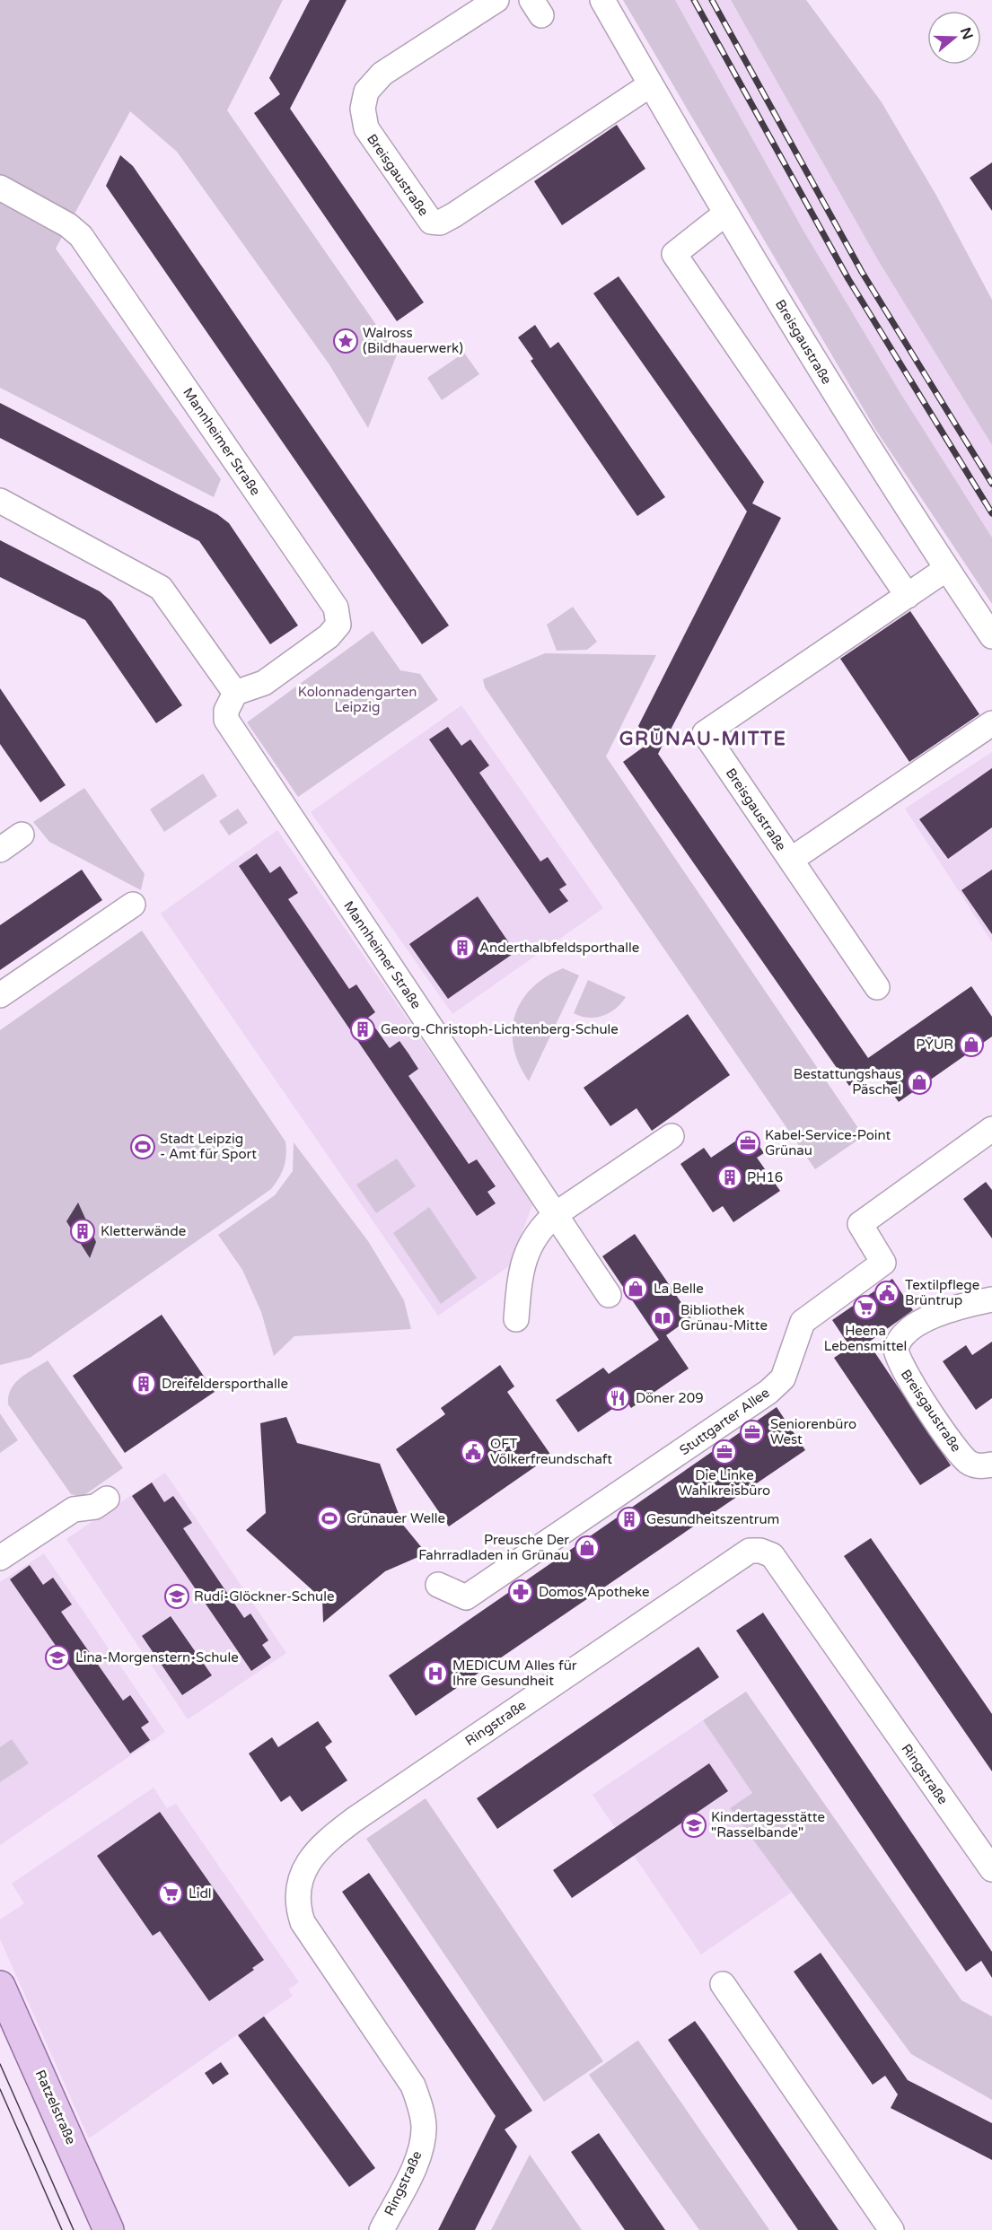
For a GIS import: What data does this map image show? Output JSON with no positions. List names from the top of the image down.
{
  "streets": {
    "main road": ["Ratzelstraße"],
    "street": [
      "Breisgaustraße",
      "Mannheimer Straße",
      "Stuttgarter Allee",
      "Ringstraße"
    ]
  },
  "districts": ["GRÜNAU-MITTE"],
  "parks": ["Kolonnadengarten Leipzig"],
  "places": {
    "place": ["Walross (Bildhauerwerk)"],
    "building": [
      "Anderthalbfeldsporthalle",
      "Georg-Christoph-Lichtenberg-Schule",
      "PH16",
      "Kletterwände",
      "Dreifeldersporthalle",
      "Gesundheitszentrum"
    ],
    "shop": [
      "PŸUR",
      "Bestattungshaus Päschel",
      "La Belle",
      "Preusche Der Fahrradladen in Grünau"
    ],
    "office": ["Kabel-Service-Point Grünau", "Seniorenbüro West", "Die Linke Wahlkreisbüro"],
    "sports": ["Stadt Leipzig - Amt für Sport", "Grünauer Welle"],
    "public building": ["Textilpflege Brüntrup", "OFT Völkerfreundschaft"],
    "supermarket": ["Heena Lebensmittel", "Lidl"],
    "library": ["Bibliothek Grünau-Mitte"],
    "restaurant": ["Döner 209"],
    "pharmacy": ["Domos Apotheke"],
    "school or university": ["Rudi-Glöckner-Schule", "Lina-Morgenstern-Schule", "Kindertagesstätte \"Rasselbande\""],
    "hospital": ["MEDICUM Alles für Ihre Gesundheit"]
  },
  "north": "right"
}
